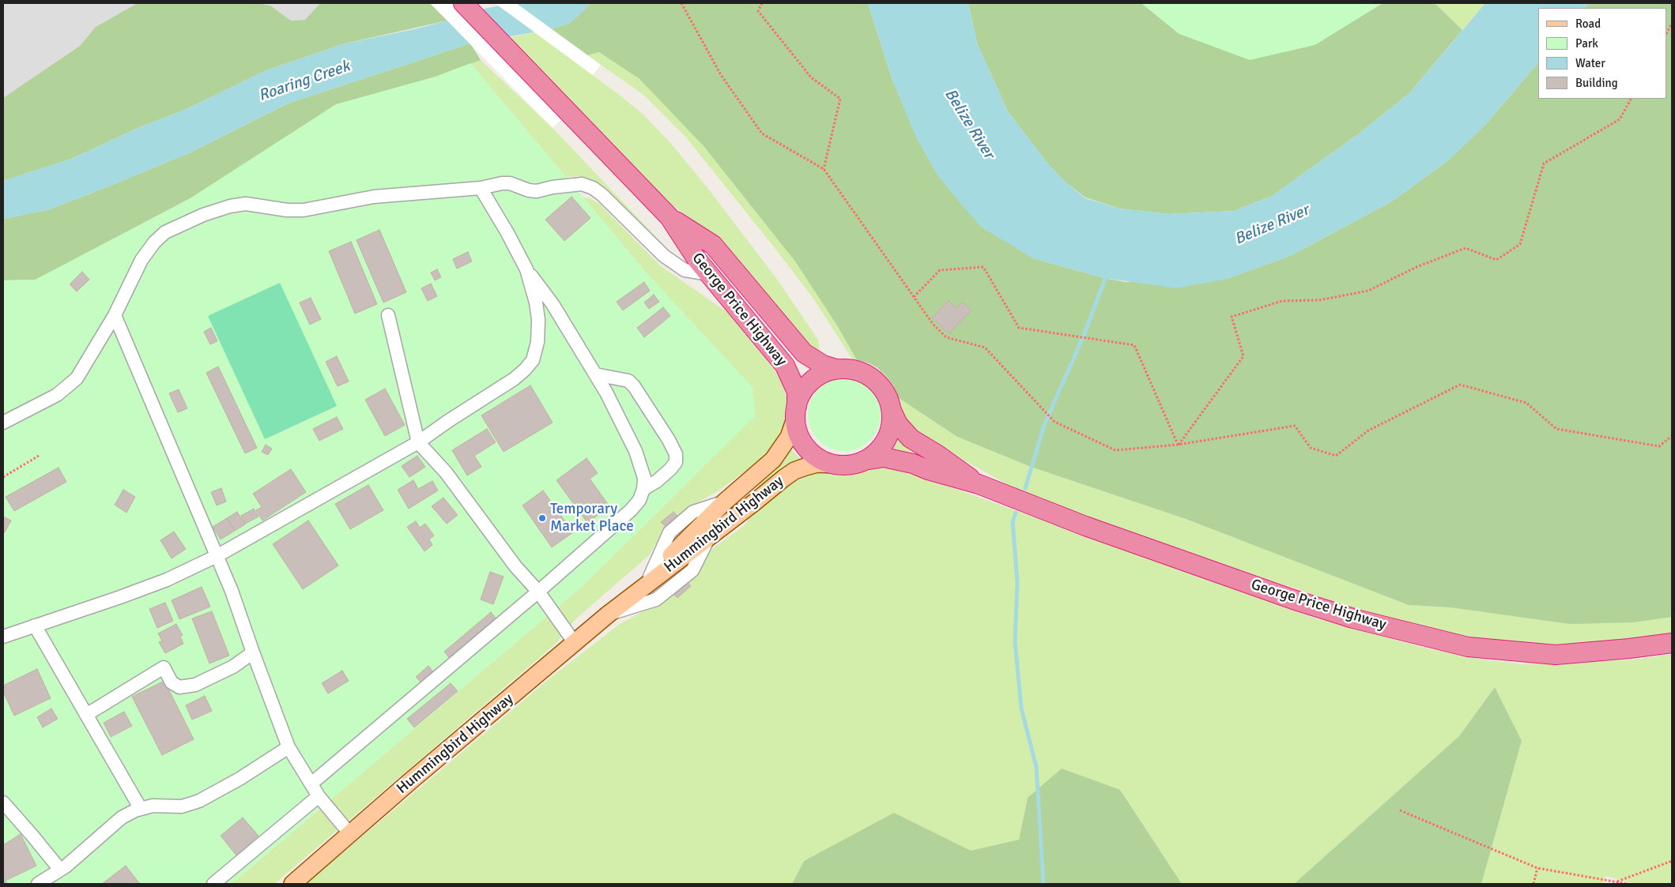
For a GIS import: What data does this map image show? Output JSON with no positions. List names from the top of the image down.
{
  "streets": {
    "highway": ["George Price Highway"],
    "main road": ["Hummingbird Highway"]
  },
  "crossings": [
    ["George Price Highway", "Hummingbird Highway"]
  ],
  "water": ["Roaring Creek", "Belize River"],
  "places": ["Temporary Market Place"],
  "legend": [
    "Road",
    "Park",
    "Water",
    "Building"
  ]
}
